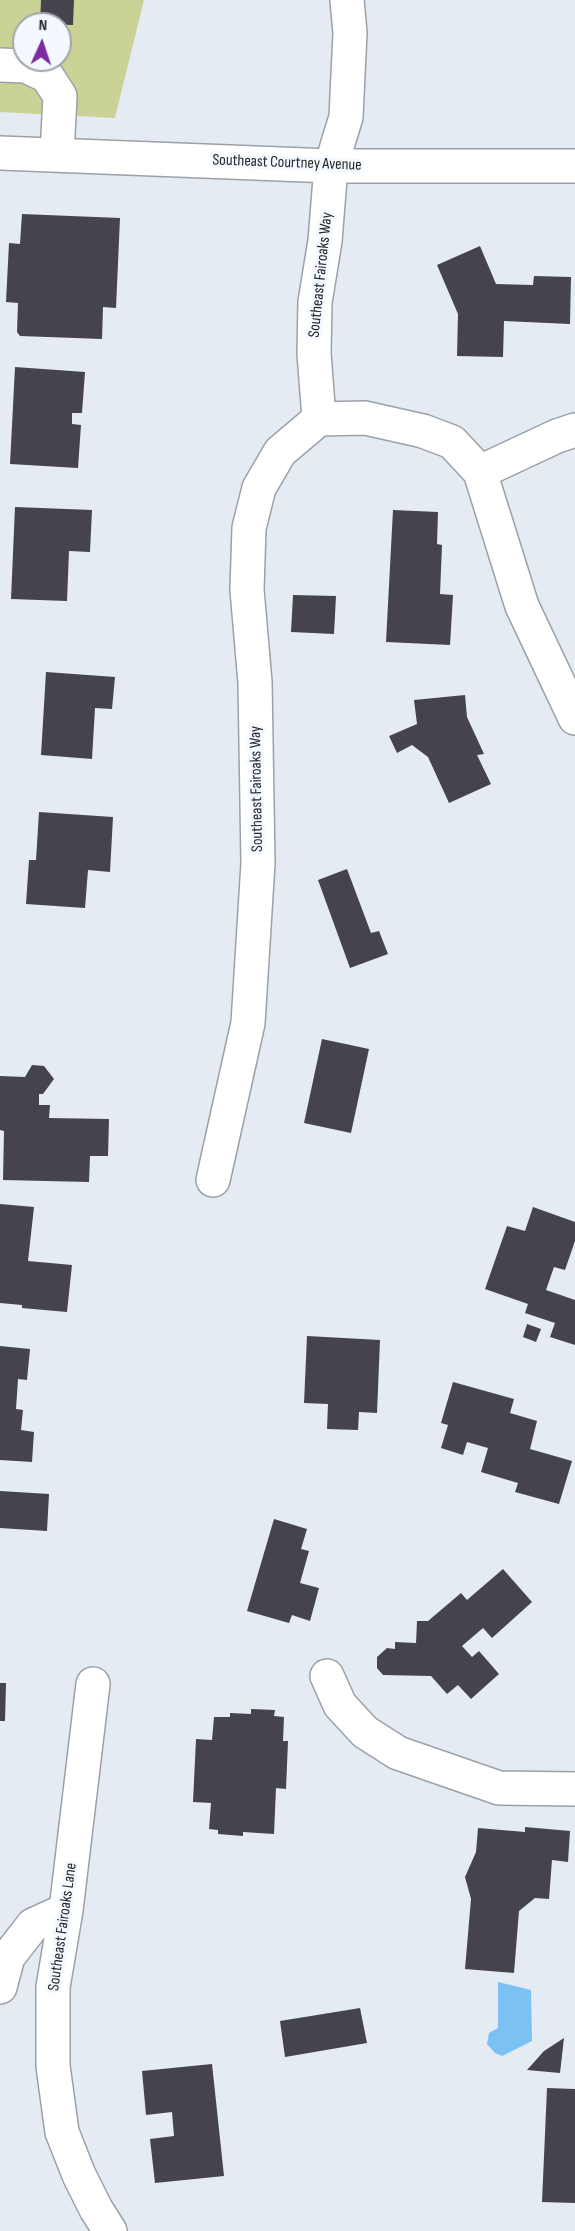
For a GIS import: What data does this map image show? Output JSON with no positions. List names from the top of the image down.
{
  "streets": {
    "street": ["Southeast Courtney Avenue", "Southeast Fairoaks Way", "Southeast Fairoaks Lane"]
  },
  "crossings": [
    ["Southeast Courtney Avenue", "Southeast Fairoaks Way"]
  ],
  "north": "top"
}
